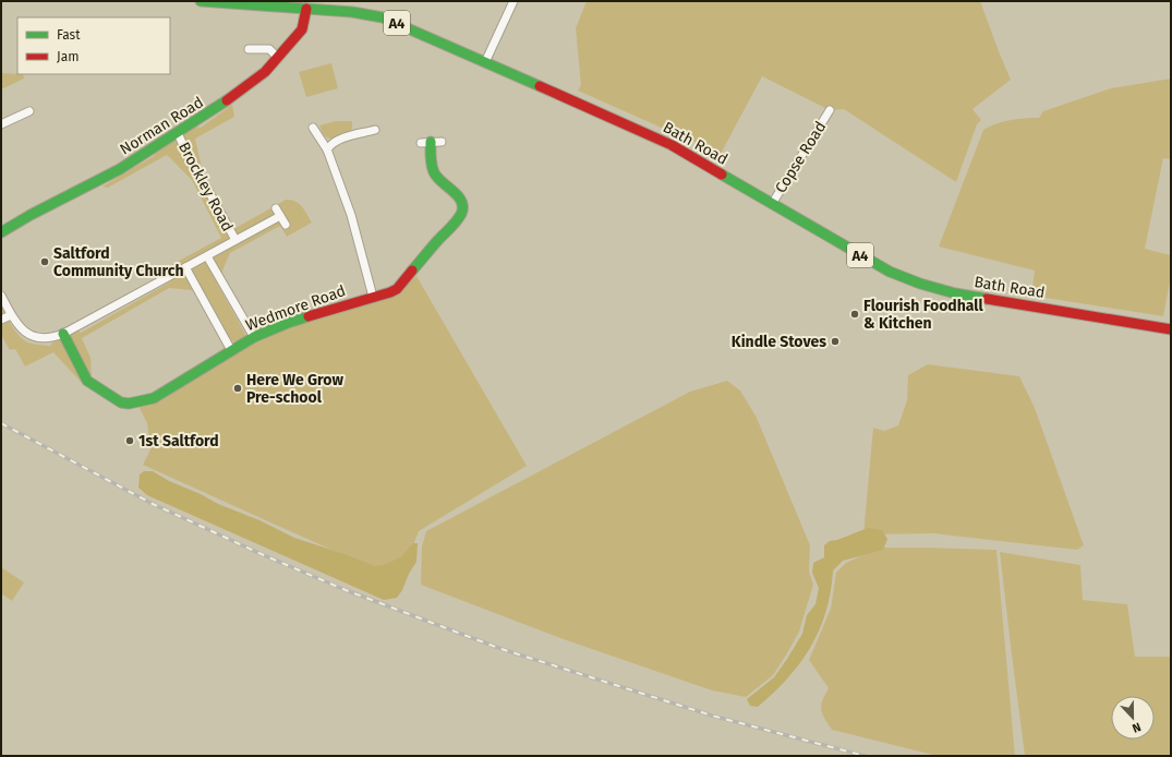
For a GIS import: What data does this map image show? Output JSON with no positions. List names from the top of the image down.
{
  "streets": {
    "main road": [
      "A4",
      "Norman Road",
      "Bath Road",
      "Wedmore Road"
    ],
    "street": ["Copse Road", "Brockley Road"]
  },
  "crossings": [
    ["Norman Road", "Bath Road"],
    ["Norman Road", "Brockley Road"],
    ["Bath Road", "Copse Road"]
  ],
  "places": [
    "Saltford Community Church",
    "Flourish Foodhall & Kitchen",
    "Kindle Stoves",
    "Here We Grow Pre-school",
    "1st Saltford"
  ],
  "legend": ["Fast", "Jam"],
  "north": "bottom"
}
